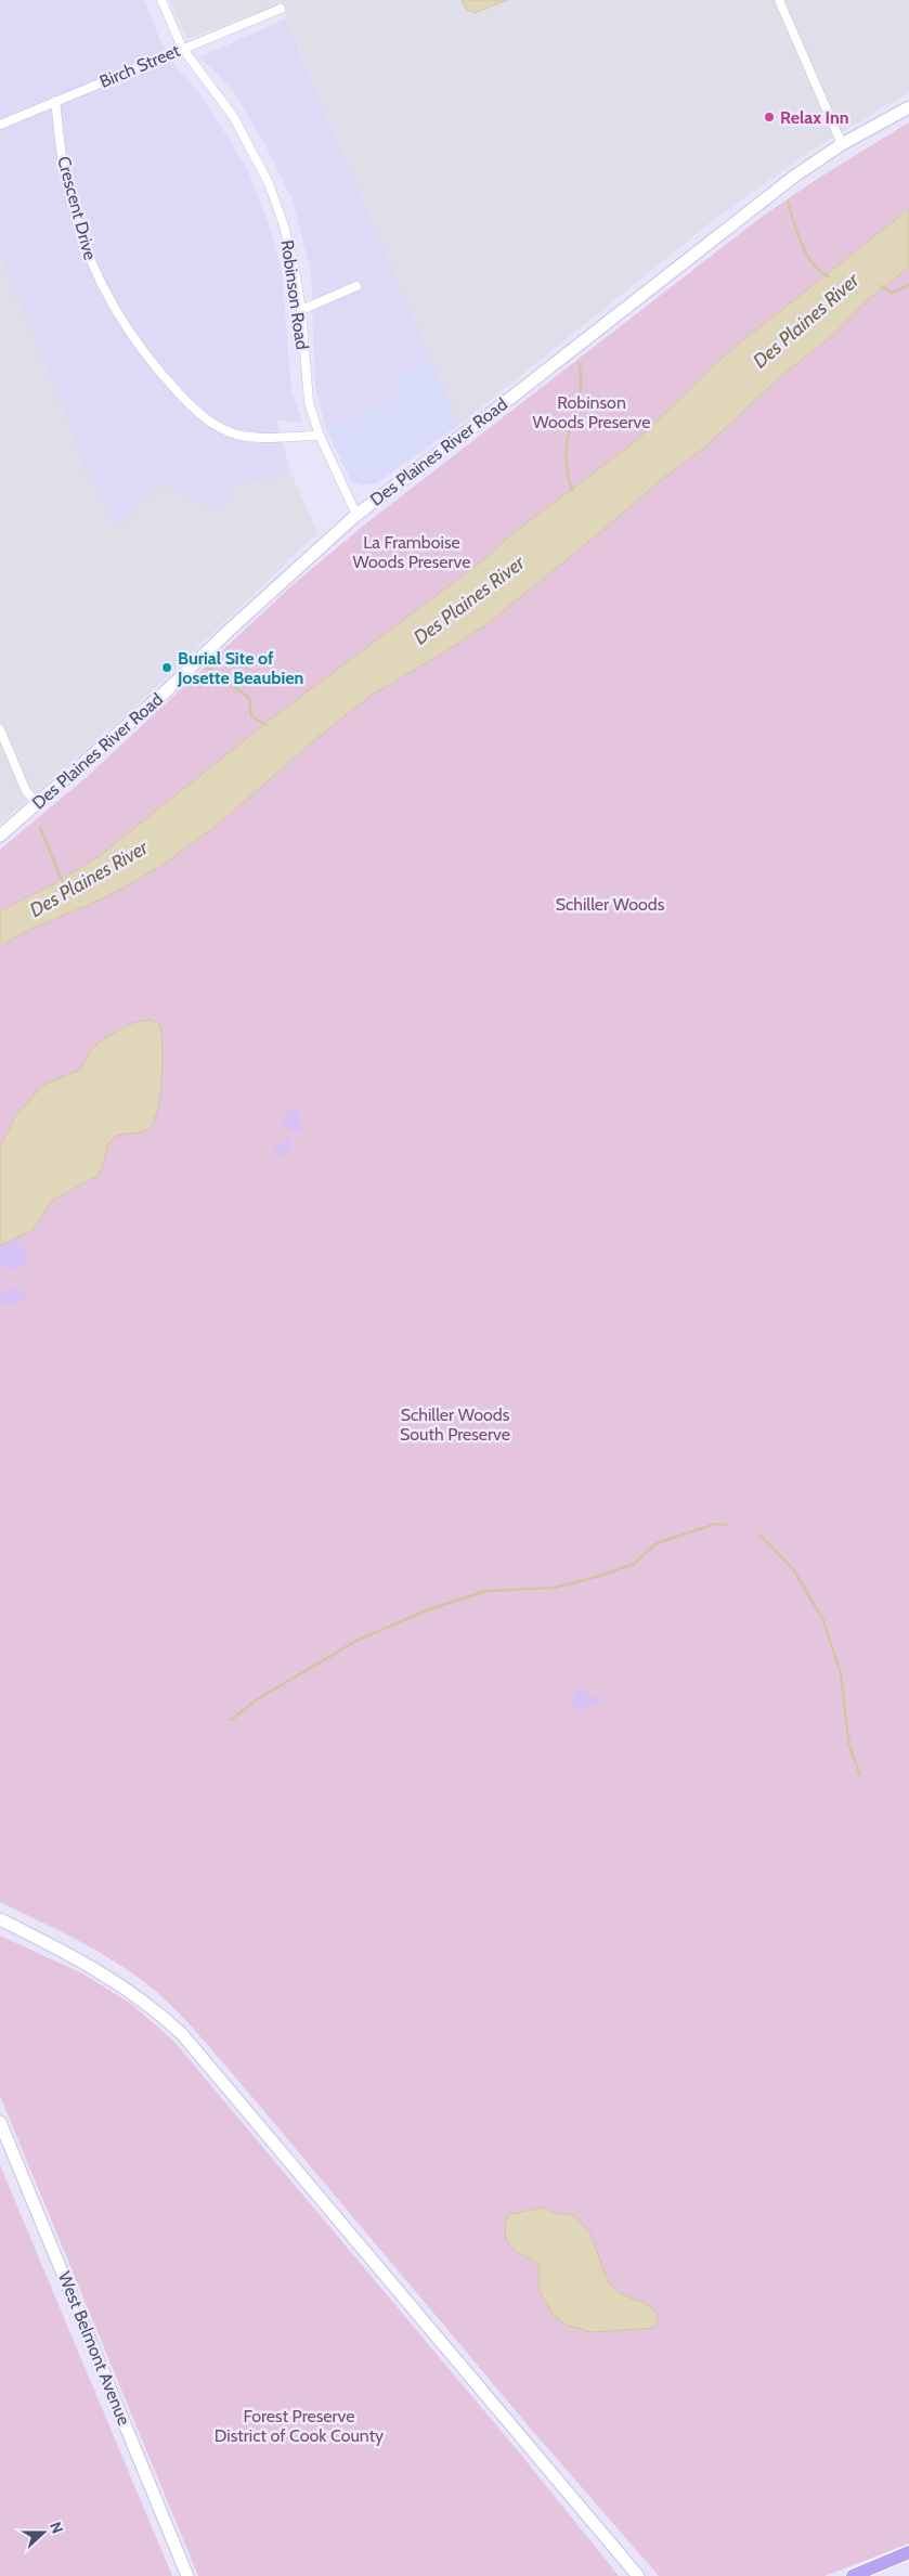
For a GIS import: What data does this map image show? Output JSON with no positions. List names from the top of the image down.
{
  "streets": {
    "main road": ["Des Plaines River Road", "West Belmont Avenue"],
    "street": ["Birch Street", "Crescent Drive", "Robinson Road"]
  },
  "crossings": [
    ["Birch Street", "Crescent Drive"],
    ["Birch Street", "Robinson Road"],
    ["Crescent Drive", "Robinson Road"],
    ["Robinson Road", "Des Plaines River Road"]
  ],
  "water": ["Des Plaines River"],
  "parks": [
    "Robinson Woods Preserve",
    "La Framboise Woods Preserve",
    "Schiller Woods",
    "Schiller Woods South Preserve",
    "Forest Preserve District of Cook County"
  ],
  "places": ["Relax Inn", "Burial Site of Josette Beaubien"],
  "north": "right"
}
